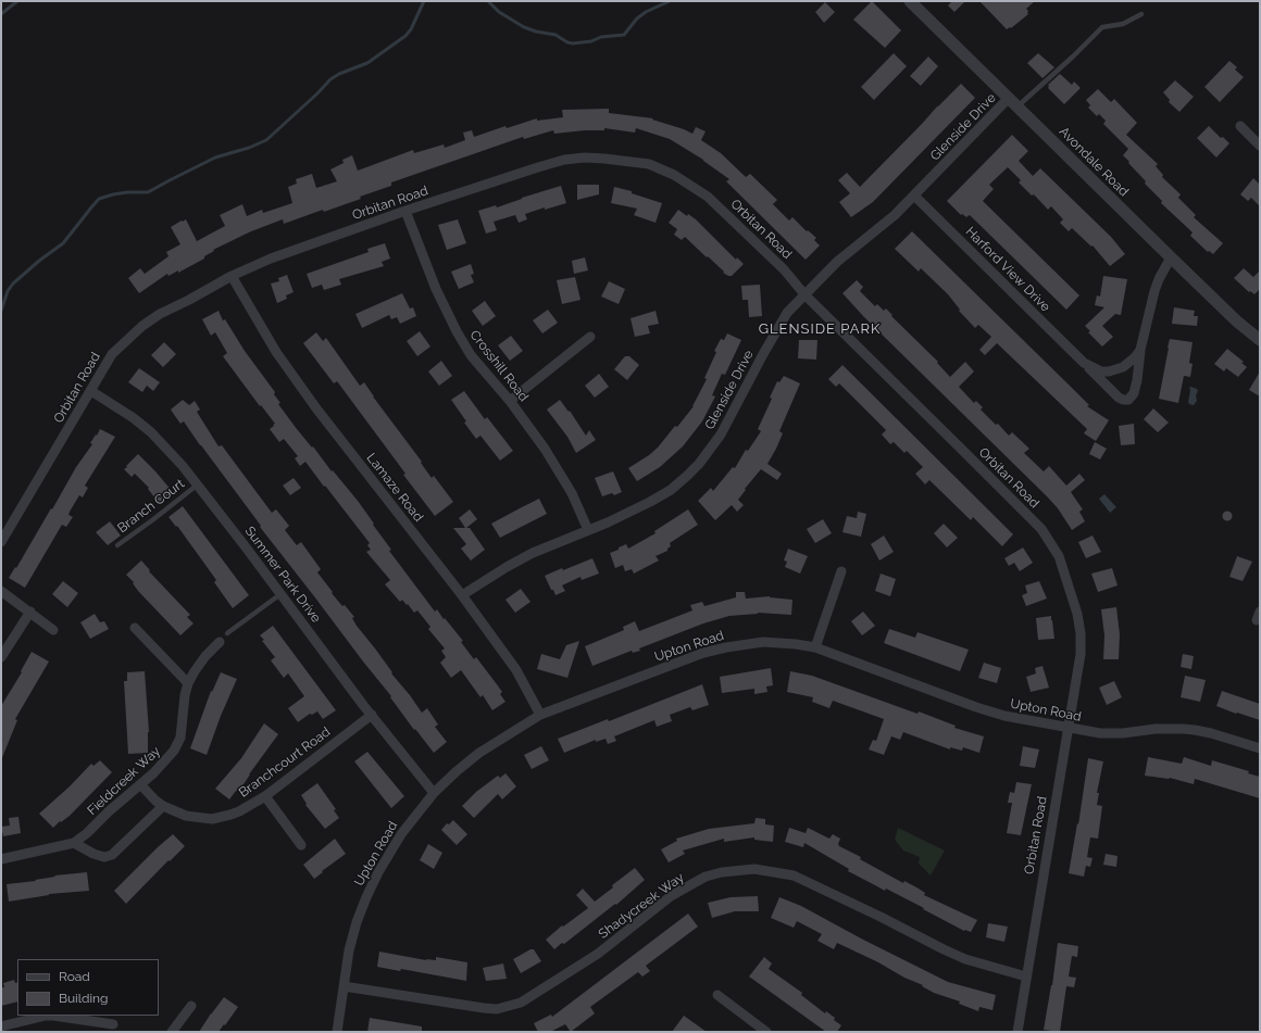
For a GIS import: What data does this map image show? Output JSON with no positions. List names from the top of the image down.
{
  "streets": {
    "street": [
      "Glenside Drive",
      "Avondale Road",
      "Orbitan Road",
      "Harford View Drive",
      "Crosshill Road",
      "Lamaze Road",
      "Summer Park Drive",
      "Upton Road",
      "Branchcourt Road",
      "Fieldcreek Way",
      "Shadycreek Way"
    ],
    "lane": ["Branch Court"]
  },
  "crossings": [
    ["Glenside Drive", "Avondale Road"],
    ["Glenside Drive", "Orbitan Road"],
    ["Glenside Drive", "Harford View Drive"],
    ["Glenside Drive", "Crosshill Road"],
    ["Glenside Drive", "Lamaze Road"],
    ["Avondale Road", "Harford View Drive"],
    ["Orbitan Road", "Crosshill Road"],
    ["Orbitan Road", "Lamaze Road"],
    ["Orbitan Road", "Summer Park Drive"],
    ["Orbitan Road", "Upton Road"],
    ["Orbitan Road", "Shadycreek Way"],
    ["Lamaze Road", "Upton Road"],
    ["Branch Court", "Summer Park Drive"],
    ["Summer Park Drive", "Upton Road"],
    ["Summer Park Drive", "Branchcourt Road"],
    ["Upton Road", "Shadycreek Way"],
    ["Branchcourt Road", "Fieldcreek Way"]
  ],
  "districts": ["GLENSIDE PARK"],
  "legend": ["Road", "Building"]
}
